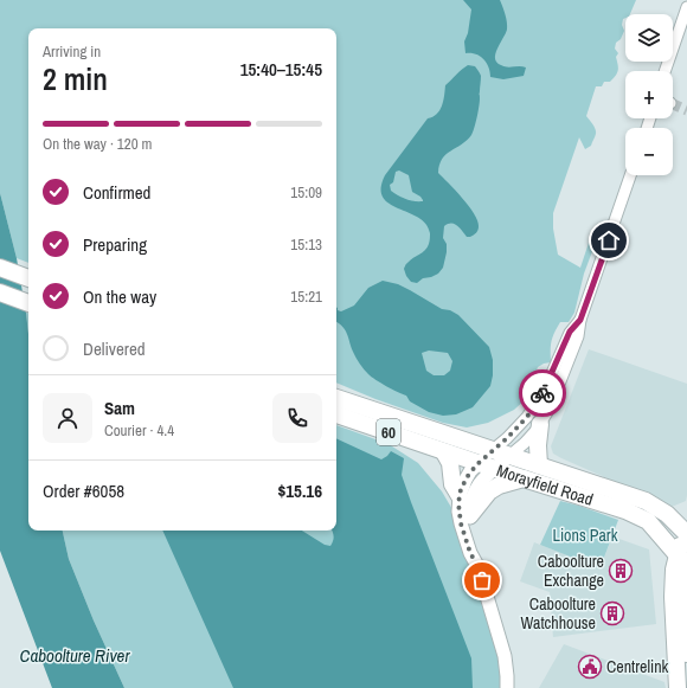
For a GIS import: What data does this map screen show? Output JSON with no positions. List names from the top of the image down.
{
  "streets": {
    "main road": ["60", "Morayfield Road"]
  },
  "water": ["Caboolture River"],
  "parks": ["Lions Park"],
  "places": {
    "building": ["Caboolture Exchange", "Caboolture Watchhouse"],
    "public building": ["Centrelink"]
  },
  "page": {
    "map_buttons": ["+", "−"],
    "heading": ["2 min", "Arriving in", "15:40–15:45"],
    "panel": [
      "Sam",
      "Courier · 4.4",
      "Order #6058",
      "$15.16"
    ],
    "bar": "On the way · 120 m",
    "list": [
      ["Confirmed", "15:09"],
      ["Preparing", "15:13"],
      ["On the way", "15:21"],
      "Delivered"
    ]
  }
}
